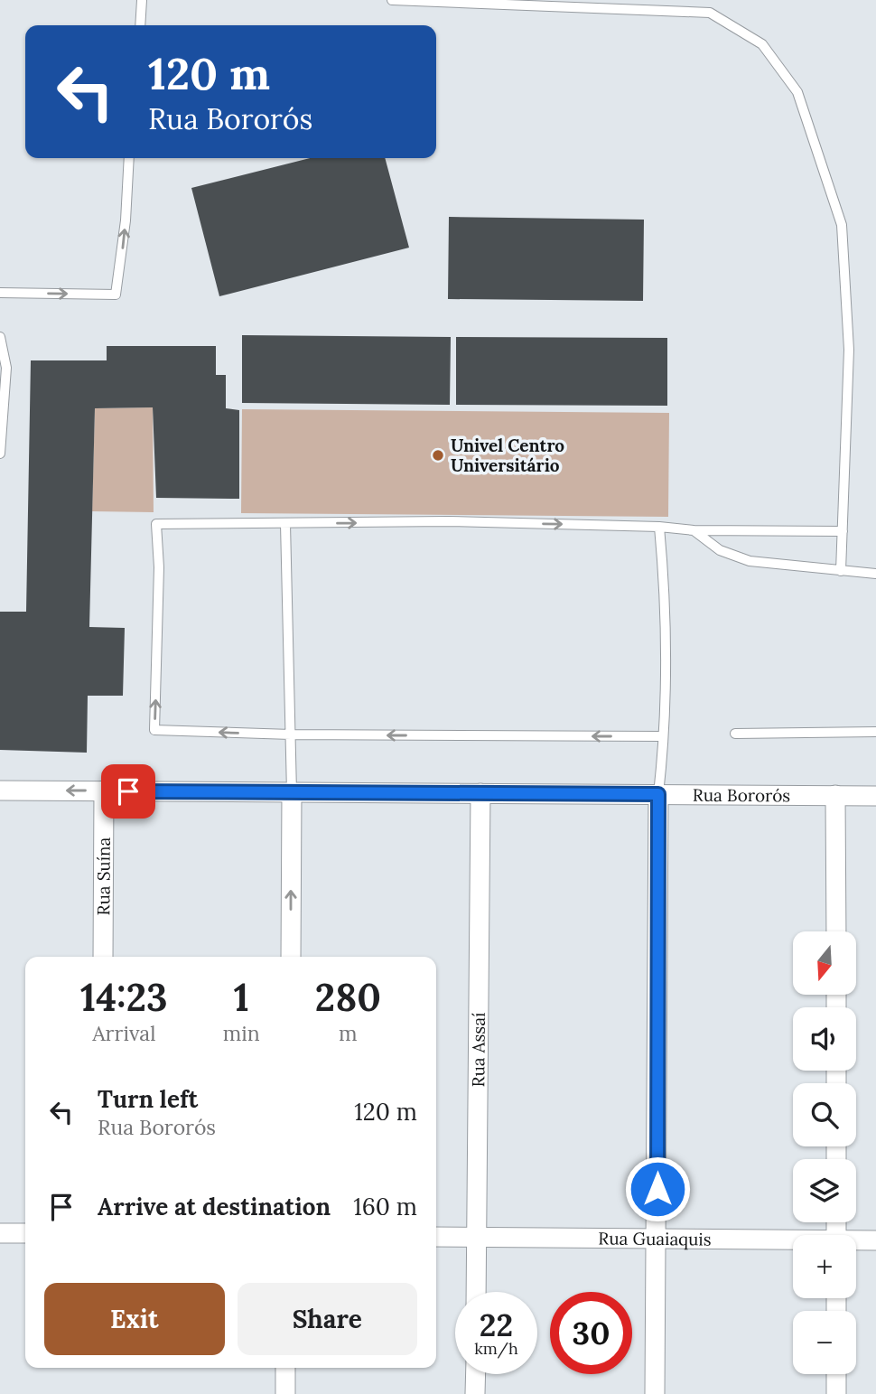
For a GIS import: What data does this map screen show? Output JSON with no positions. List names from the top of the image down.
{
  "streets": {
    "street": [
      "Rua Bororós",
      "Rua Suína",
      "Rua Assaí",
      "Rua Guaiaquis"
    ]
  },
  "crossings": [
    ["Rua Bororós", "Rua Suína"],
    ["Rua Bororós", "Rua Assaí"],
    ["Rua Assaí", "Rua Guaiaquis"]
  ],
  "places": ["Univel Centro Universitário"],
  "north": "bottom",
  "page": {
    "turn": ["120 m", "Rua Bororós"],
    "map_buttons": ["+", "−"],
    "eta": [
      "14:23",
      "Arrival",
      "1",
      "min",
      "280",
      "m"
    ],
    "list": [
      {
        "name": "Turn left",
        "note": "Rua Bororós",
        "value": "120 m"
      },
      {
        "name": "Arrive at destination",
        "value": "160 m"
      }
    ],
    "buttons": ["Exit", "Share"],
    "speed": "22 km/h",
    "limit": "30"
  }
}
